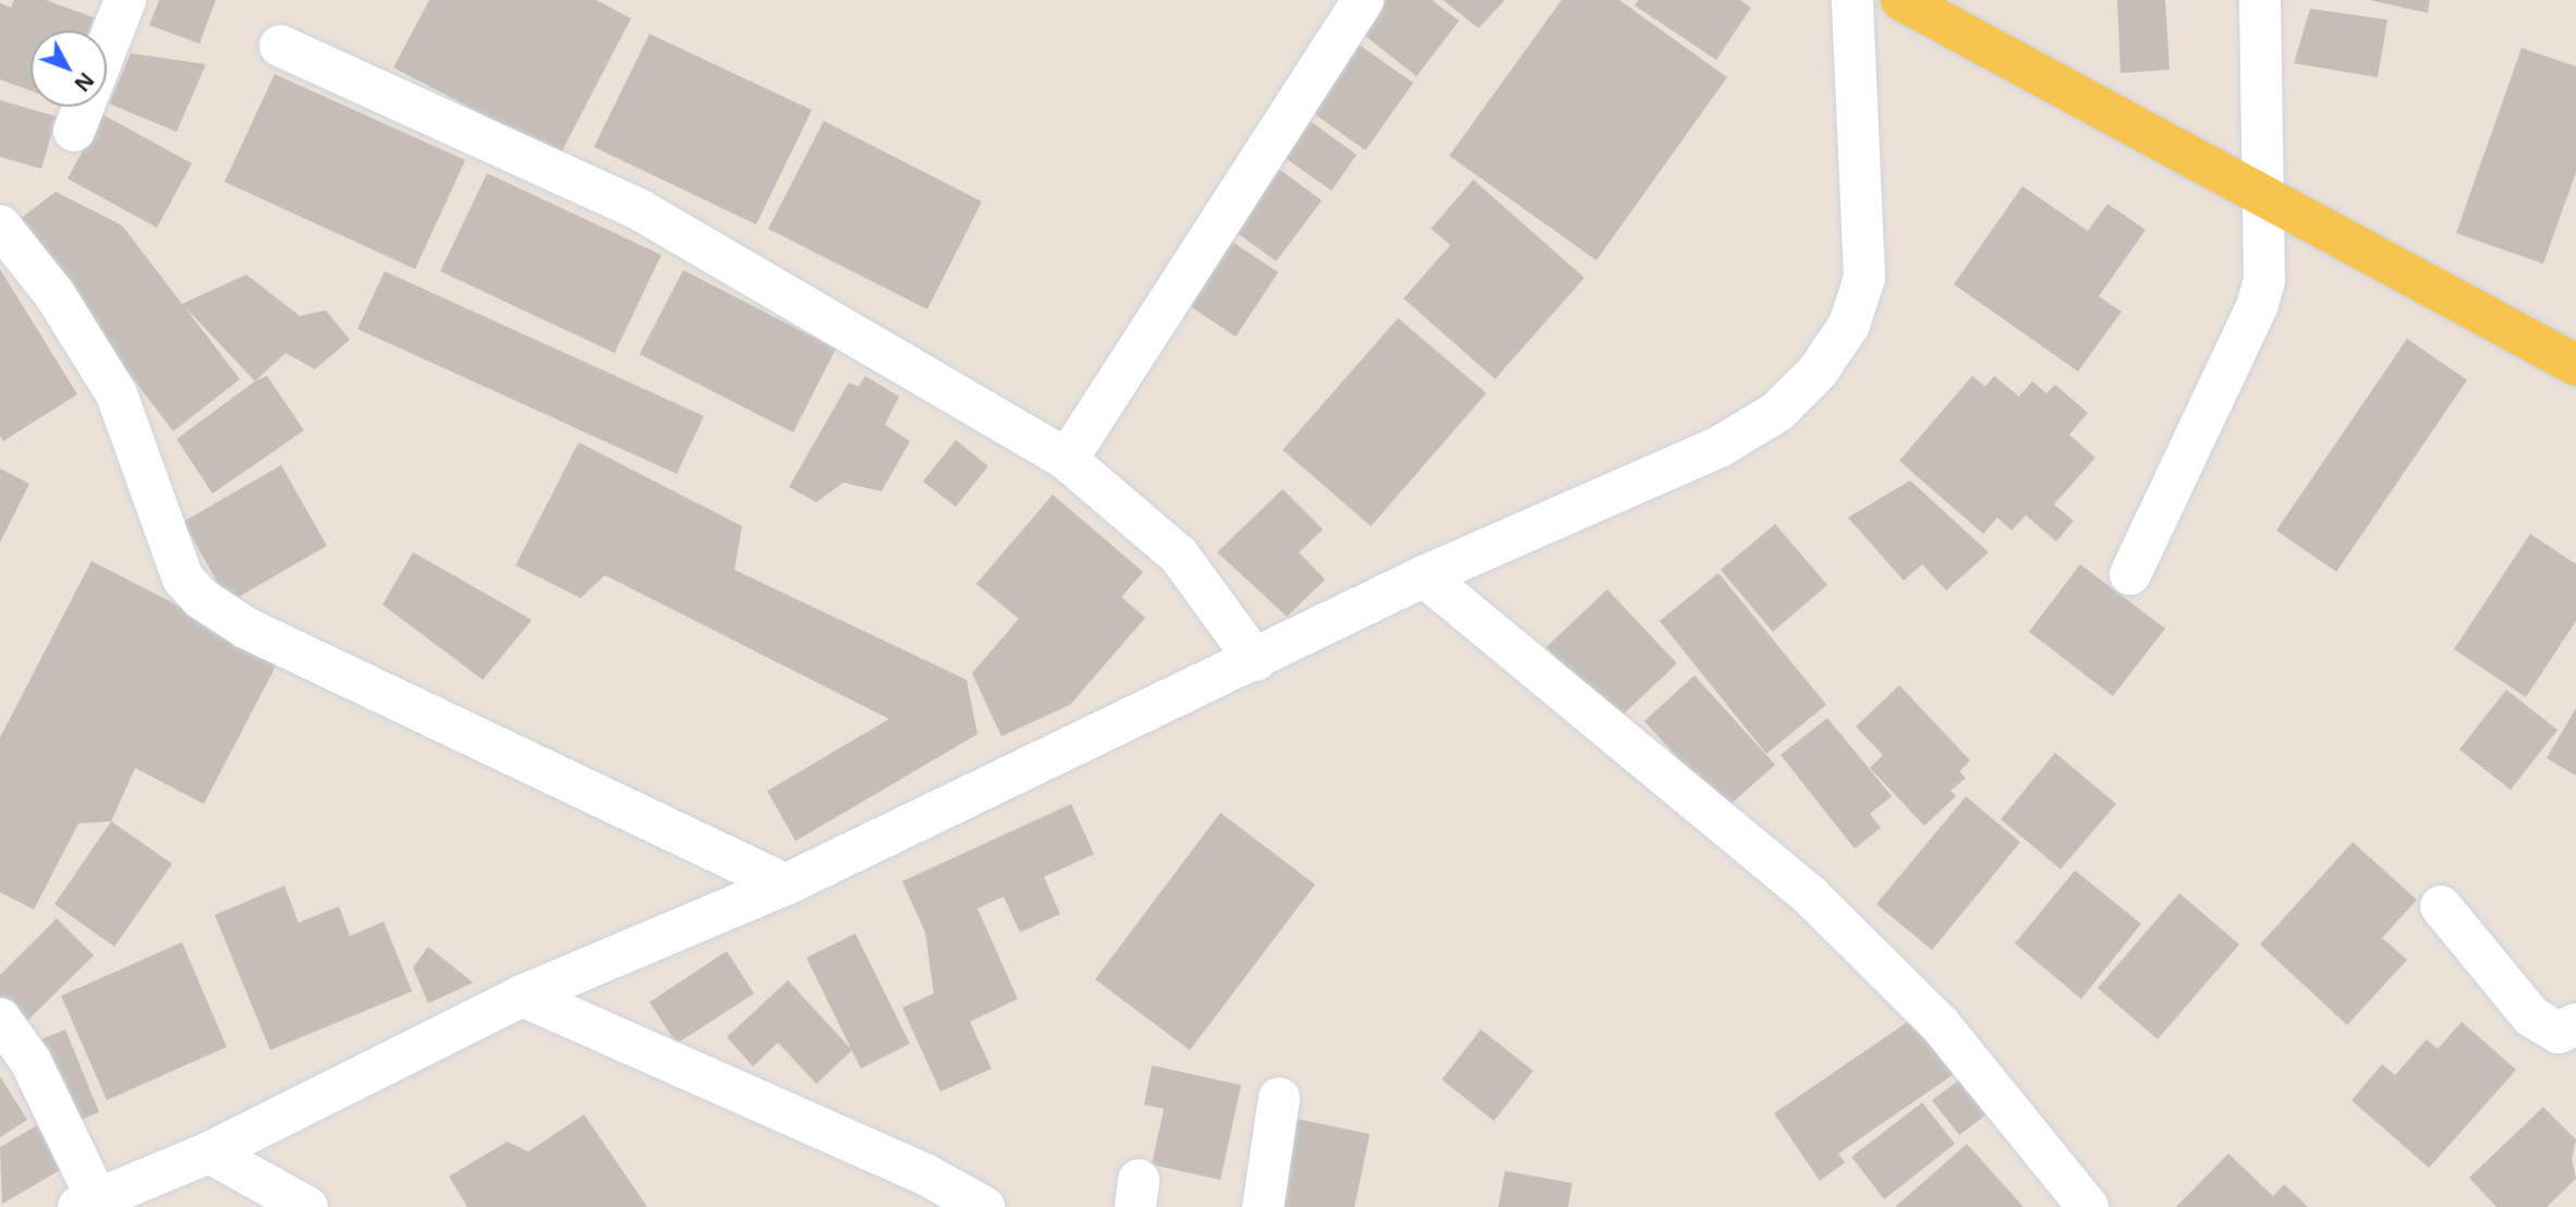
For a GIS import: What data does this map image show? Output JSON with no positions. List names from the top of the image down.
{
  "north": "bottom right"
}
